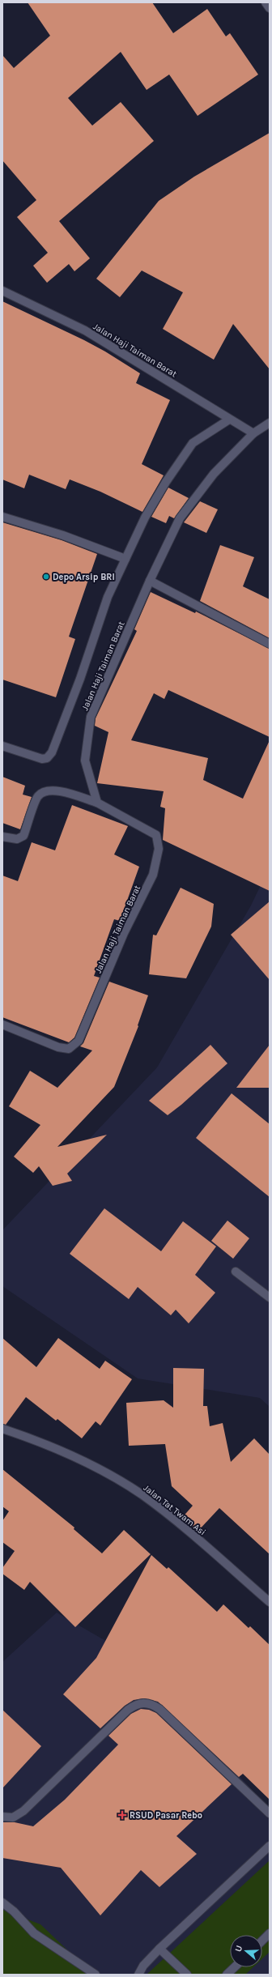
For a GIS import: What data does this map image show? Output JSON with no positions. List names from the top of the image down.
{
  "streets": {
    "street": ["Jalan Haji Taiman Barat", "Jalan Tat Twam Asi"]
  },
  "places": {
    "other": ["Depo Arsip BRI"],
    "health": ["RSUD Pasar Rebo"]
  },
  "north": "left"
}
